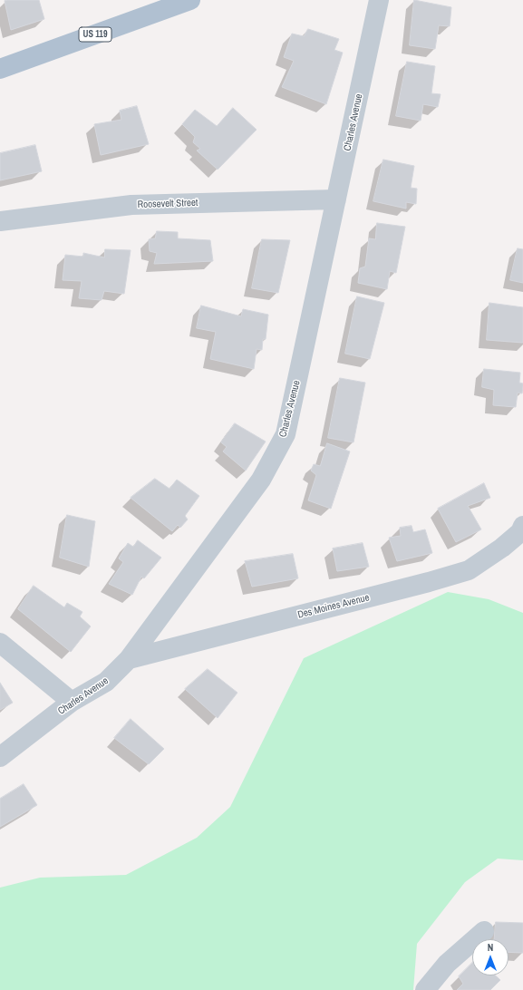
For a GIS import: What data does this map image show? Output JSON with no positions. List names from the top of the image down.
{
  "streets": {
    "main road": ["US 119"],
    "street": ["Charles Avenue", "Roosevelt Street", "Des Moines Avenue"]
  },
  "crossings": [
    ["Charles Avenue", "Roosevelt Street"],
    ["Charles Avenue", "Des Moines Avenue"]
  ],
  "north": "top"
}
